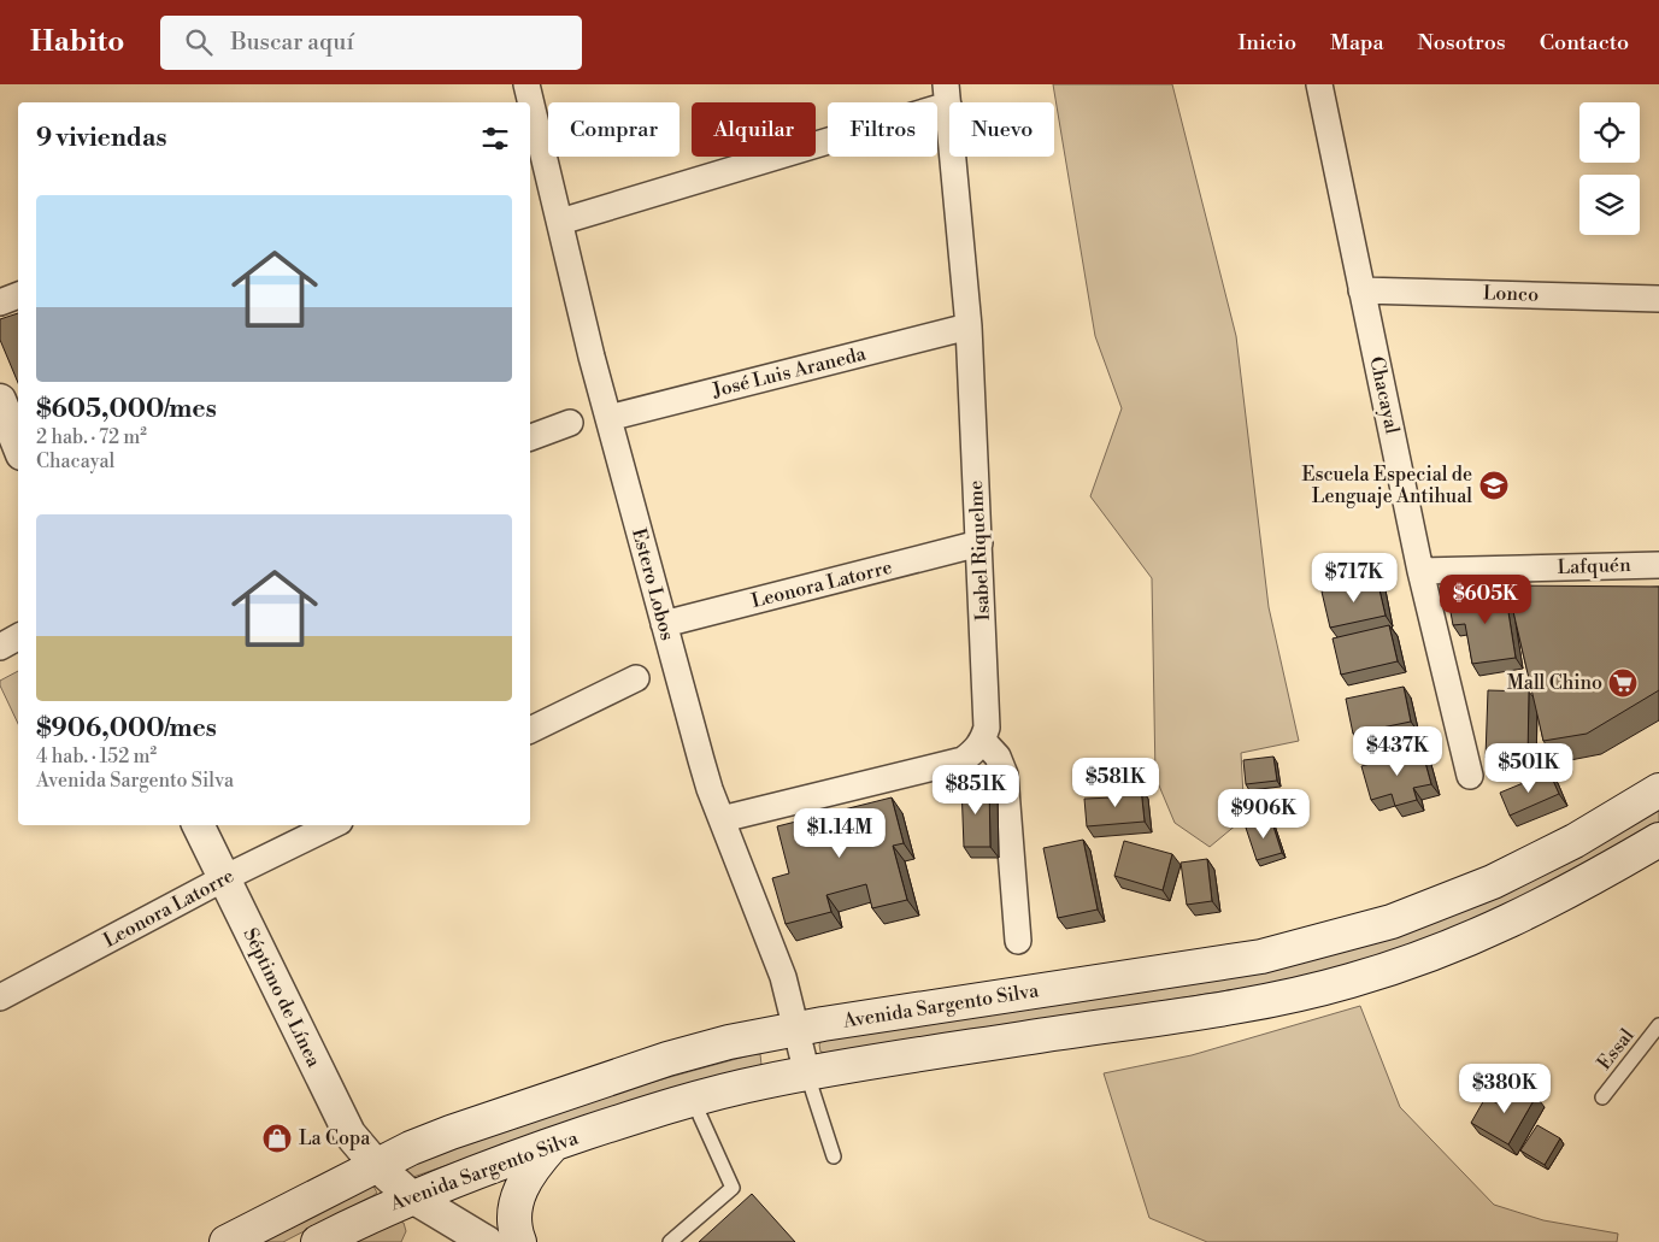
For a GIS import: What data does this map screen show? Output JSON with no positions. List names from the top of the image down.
{
  "streets": {
    "main road": ["Avenida Sargento Silva"],
    "street": [
      "Lonco",
      "José Luis Araneda",
      "Chacayal",
      "Isabel Riquelme",
      "Lafquén",
      "Estero Lobos",
      "Leonora Latorre",
      "Séptimo de Línea"
    ],
    "lane": ["Essal"]
  },
  "crossings": [
    ["Lonco", "Chacayal"],
    ["José Luis Araneda", "Isabel Riquelme"],
    ["José Luis Araneda", "Estero Lobos"],
    ["Chacayal", "Lafquén"],
    ["Isabel Riquelme", "Leonora Latorre"],
    ["Estero Lobos", "Leonora Latorre"],
    ["Estero Lobos", "Avenida Sargento Silva"],
    ["Leonora Latorre", "Séptimo de Línea"],
    ["Séptimo de Línea", "Avenida Sargento Silva"]
  ],
  "places": {
    "school or university": ["Escuela Especial de Lenguaje Antihual"],
    "supermarket": ["Mall Chino"],
    "shop": ["La Copa"]
  },
  "page": {
    "header": "Habito",
    "search": "Buscar aquí",
    "nav": [
      "Inicio",
      "Mapa",
      "Nosotros",
      "Contacto"
    ],
    "chip": [
      "Comprar",
      "Alquilar",
      "Filtros",
      "Nuevo"
    ],
    "heading": "9 viviendas",
    "list": [
      {
        "name": "$605,000/mes",
        "note": "2 hab. · 72 m² · Chacayal"
      },
      {
        "name": "$906,000/mes",
        "note": "4 hab. · 152 m² · Avenida Sargento Silva"
      }
    ],
    "price": [
      "$717K",
      "$605K",
      "$437K",
      "$501K",
      "$581K",
      "$851K",
      "$906K",
      "$1.14M",
      "$380K"
    ]
  }
}
